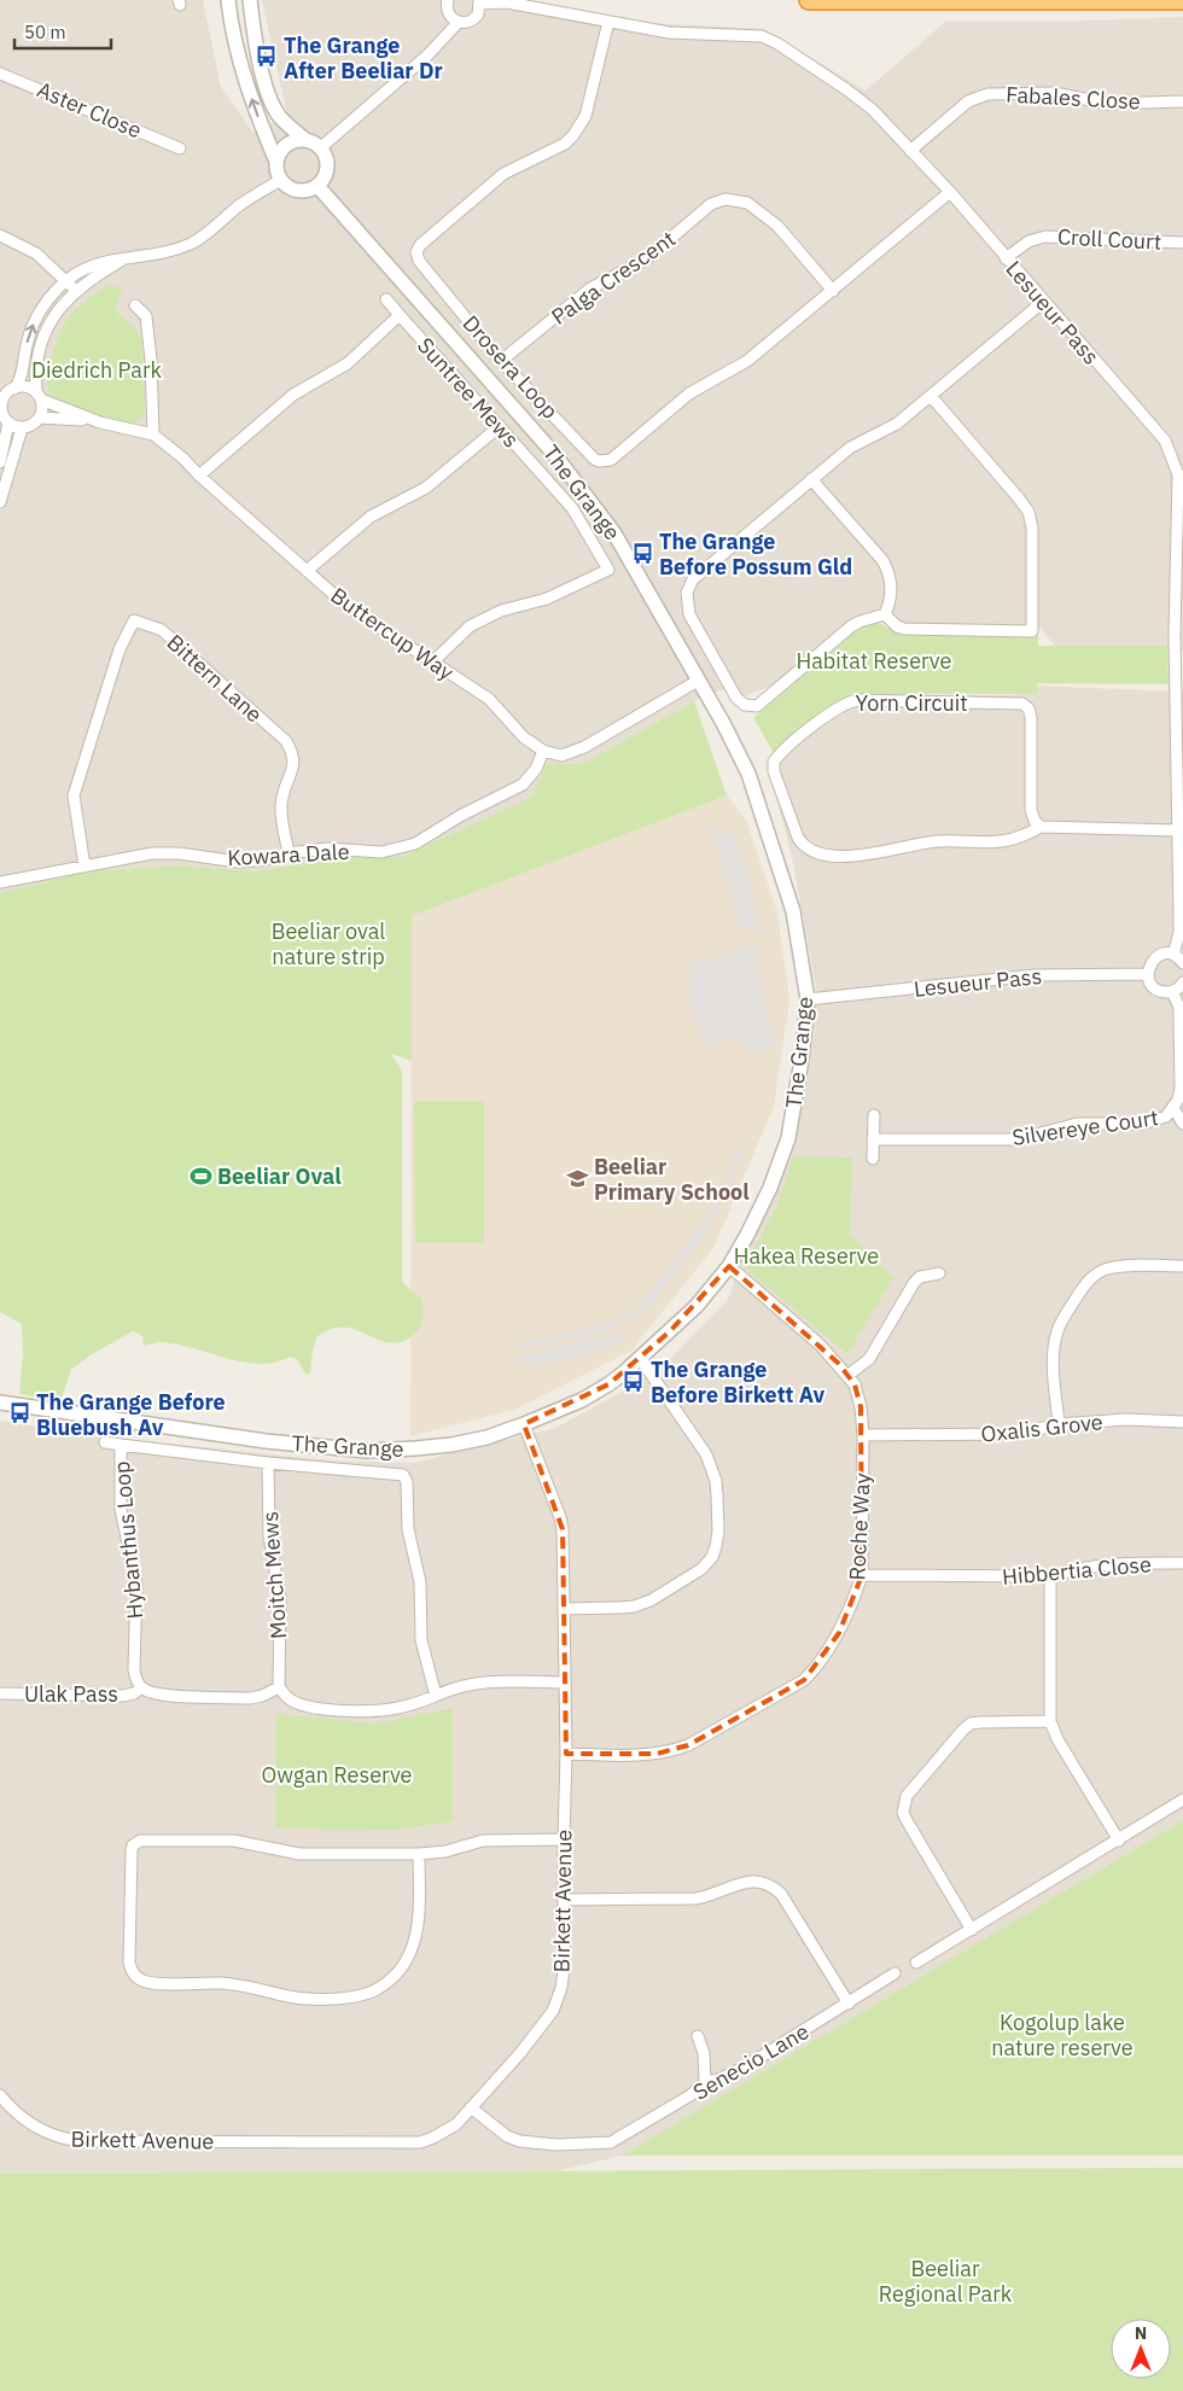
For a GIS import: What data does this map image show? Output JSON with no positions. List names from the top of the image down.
{
  "streets": {
    "street": [
      "Fabales Close",
      "Aster Close",
      "Croll Court",
      "Palga Crescent",
      "Lesueur Pass",
      "Drosera Loop",
      "Suntree Mews",
      "The Grange",
      "Buttercup Way",
      "Bittern Lane",
      "Yorn Circuit",
      "Kowara Dale",
      "Silvereye Court",
      "Oxalis Grove",
      "Roche Way",
      "Hybanthus Loop",
      "Hibbertia Close",
      "Moitch Mews",
      "Ulak Pass",
      "Birkett Avenue",
      "Senecio Lane"
    ]
  },
  "crossings": [
    ["Fabales Close", "Lesueur Pass"],
    ["Croll Court", "Lesueur Pass"],
    ["Palga Crescent", "Drosera Loop"],
    ["Lesueur Pass", "Drosera Loop"],
    ["Lesueur Pass", "The Grange"],
    ["Lesueur Pass", "Yorn Circuit"],
    ["Suntree Mews", "Buttercup Way"],
    ["The Grange", "Roche Way"],
    ["The Grange", "Birkett Avenue"],
    ["Buttercup Way", "Kowara Dale"],
    ["Bittern Lane", "Kowara Dale"],
    ["Oxalis Grove", "Roche Way"],
    ["Roche Way", "Hibbertia Close"],
    ["Roche Way", "Birkett Avenue"],
    ["Hybanthus Loop", "Moitch Mews"],
    ["Hybanthus Loop", "Ulak Pass"],
    ["Birkett Avenue", "Senecio Lane"]
  ],
  "parks": [
    "Diedrich Park",
    "Habitat Reserve",
    "Beeliar oval nature strip",
    "Hakea Reserve",
    "Owgan Reserve",
    "Kogolup lake nature reserve",
    "Beeliar Regional Park"
  ],
  "places": {
    "bus stop": [
      "The Grange After Beeliar Dr",
      "The Grange Before Possum Gld",
      "The Grange Before Birkett Av",
      "The Grange Before Bluebush Av"
    ],
    "sports": ["Beeliar Oval"],
    "school or university": ["Beeliar Primary School"]
  },
  "scale_bar": "50 m",
  "north": "top"
}
